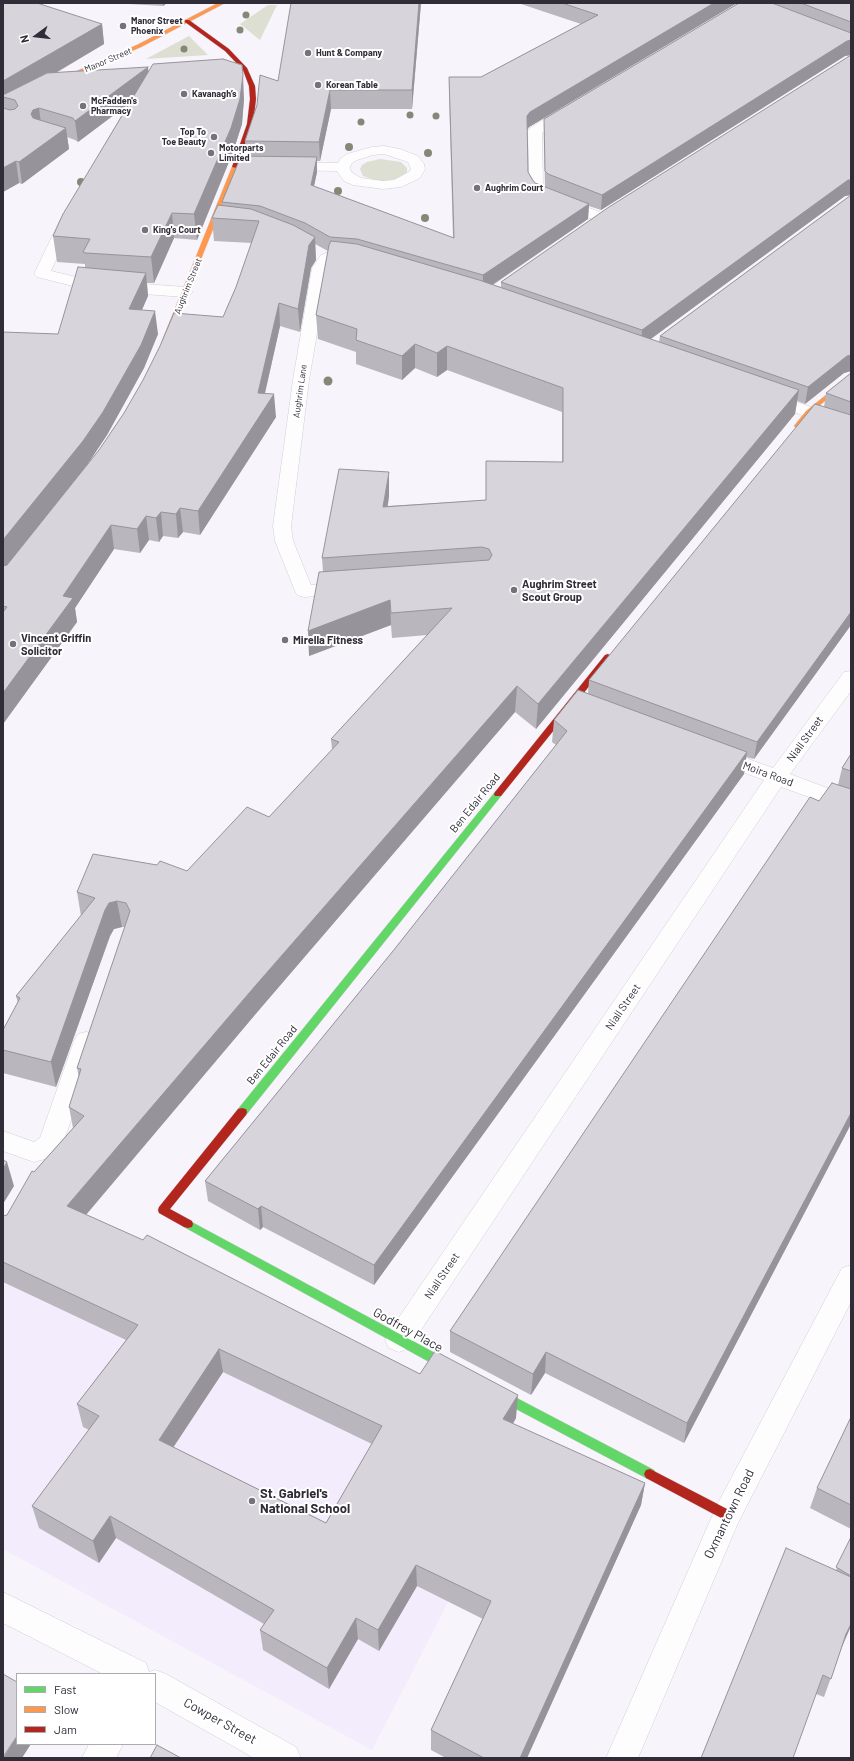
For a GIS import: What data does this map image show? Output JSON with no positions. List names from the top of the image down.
{
  "streets": {
    "main road": [
      "Manor Street",
      "Aughrim Street",
      "Ben Edair Road",
      "Godfrey Place"
    ],
    "street": [
      "Aughrim Lane",
      "Niall Street",
      "Moira Road",
      "Oxmantown Road",
      "Cowper Street"
    ]
  },
  "crossings": [
    ["Manor Street", "Aughrim Street"],
    ["Niall Street", "Moira Road"],
    ["Niall Street", "Godfrey Place"],
    ["Ben Edair Road", "Godfrey Place"]
  ],
  "places": [
    "Manor Street Phoenix",
    "Hunt & Company",
    "Korean Table",
    "Kavanagh’s",
    "McFadden's Pharmacy",
    "Top To Toe Beauty",
    "Motorparts Limited",
    "Aughrim Court",
    "King's Court",
    "Aughrim Street Scout Group",
    "Mirella Fitness",
    "Vincent Griffin Solicitor",
    "St. Gabriel's National School"
  ],
  "legend": ["Fast", "Slow", "Jam"],
  "north": "left"
}
